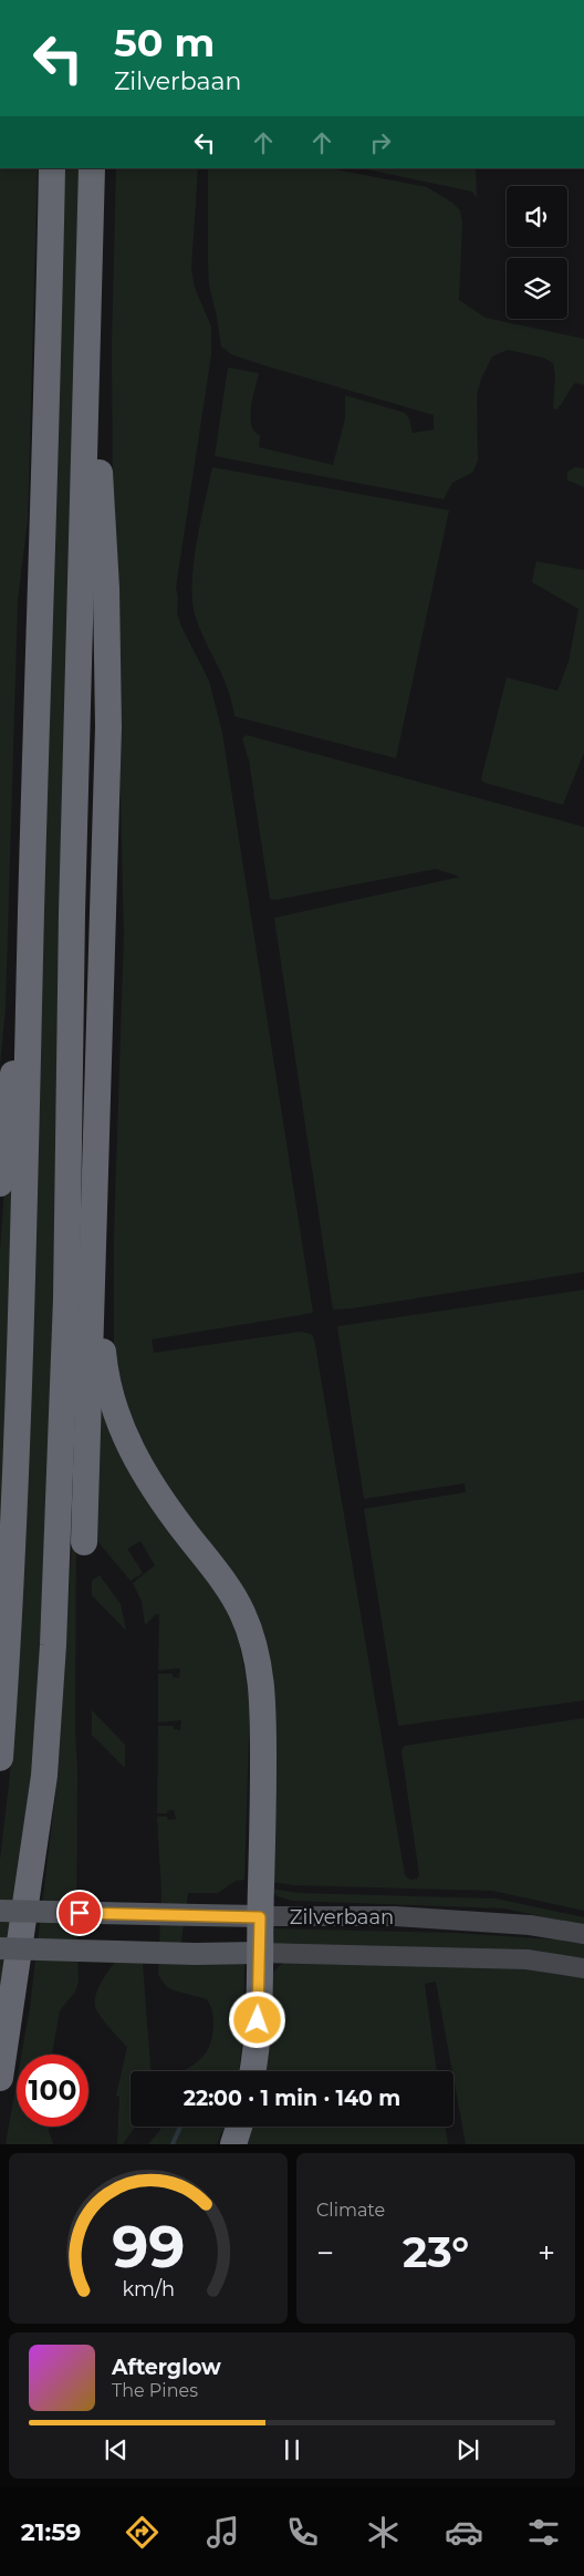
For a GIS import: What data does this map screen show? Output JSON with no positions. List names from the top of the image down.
{
  "streets": {
    "main road": ["Zilverbaan"]
  },
  "page": {
    "turn": ["50 m", "Zilverbaan"],
    "limit": "100",
    "trip": "22:00 · 1 min · 140 m",
    "tile": "Climate",
    "heat": ["−", "23°", "+"],
    "song": ["Afterglow", "The Pines"],
    "tabs": "21:59",
    "gauge": ["99", "km/h"]
  }
}
